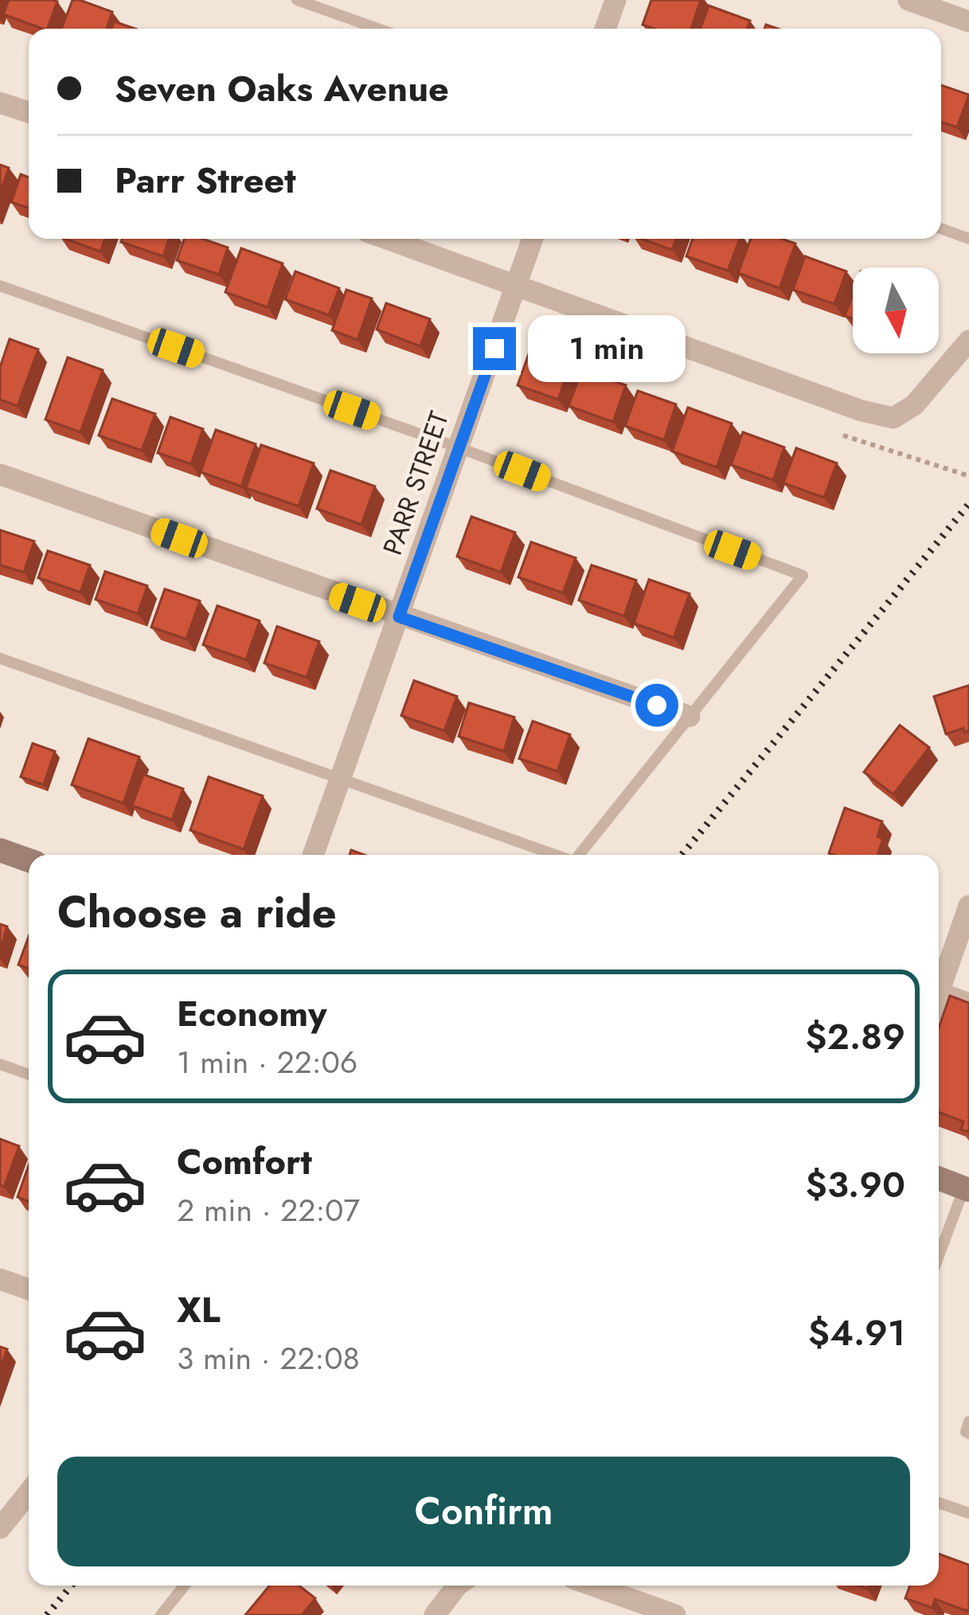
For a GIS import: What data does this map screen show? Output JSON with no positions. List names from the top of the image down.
{
  "streets": {
    "street": ["PARR STREET"]
  },
  "north": "bottom",
  "page": {
    "banner": ["Seven Oaks Avenue", "Parr Street"],
    "bubble": "1 min",
    "heading": "Choose a ride",
    "list": [
      {
        "name": "Economy",
        "note": "1 min · 22:06",
        "value": "$2.89"
      },
      {
        "name": "Comfort",
        "note": "2 min · 22:07",
        "value": "$3.90"
      },
      {
        "name": "XL",
        "note": "3 min · 22:08",
        "value": "$4.91"
      }
    ],
    "buttons": "Confirm"
  }
}
